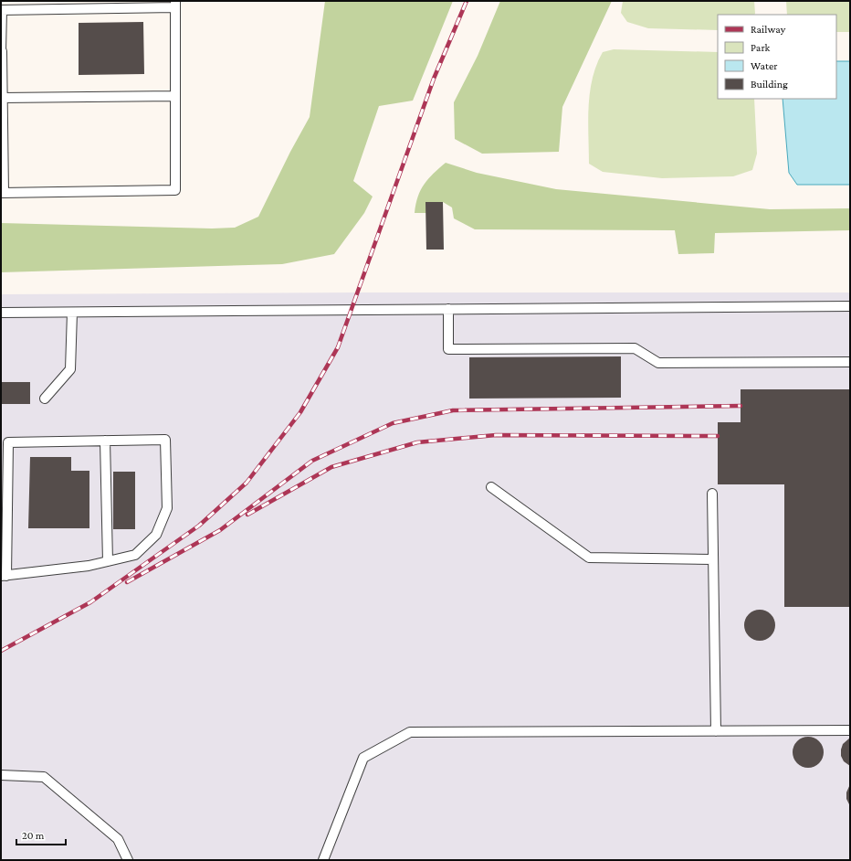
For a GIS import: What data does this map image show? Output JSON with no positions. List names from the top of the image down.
{
  "legend": [
    "Railway",
    "Park",
    "Water",
    "Building"
  ],
  "scale_bar": "20 m"
}
